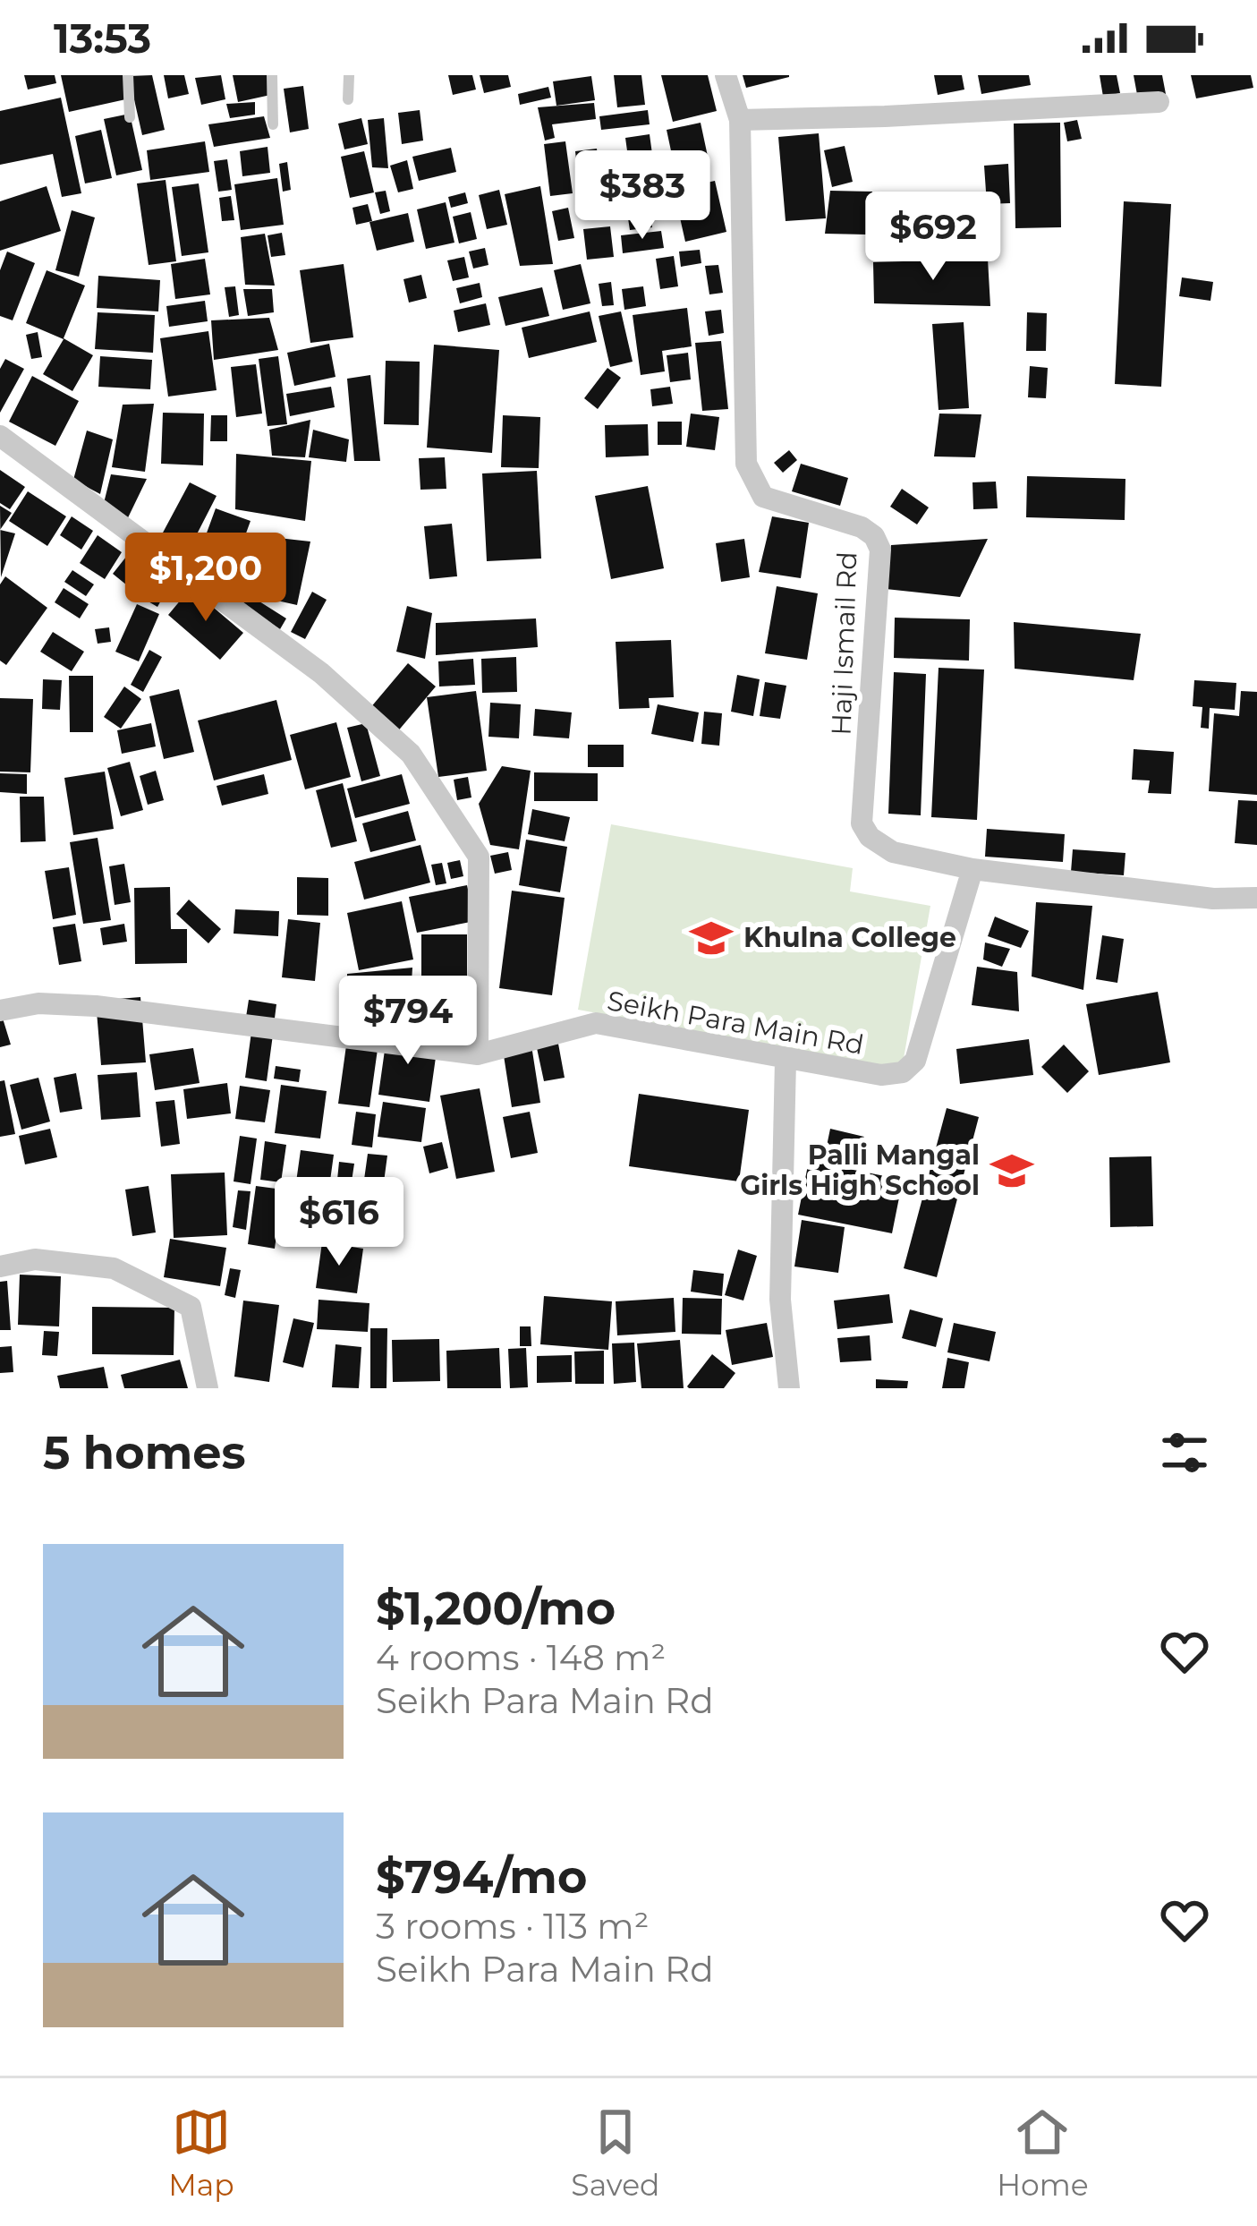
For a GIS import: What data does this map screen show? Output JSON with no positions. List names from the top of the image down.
{
  "streets": {
    "street": ["Haji Ismail Rd", "Seikh Para Main Rd"]
  },
  "crossings": [
    ["Haji Ismail Rd", "Seikh Para Main Rd"]
  ],
  "places": {
    "school or university": ["Khulna College", "Palli Mangal Girls High School"]
  },
  "page": {
    "status": "13:53",
    "price": [
      "$383",
      "$692",
      "$1,200",
      "$794",
      "$616"
    ],
    "heading": "5 homes",
    "list": [
      {
        "name": "$1,200/mo",
        "note": "4 rooms · 148 m² · Seikh Para Main Rd"
      },
      {
        "name": "$794/mo",
        "note": "3 rooms · 113 m² · Seikh Para Main Rd"
      }
    ],
    "tabs": ["Map", "Saved", "Home"]
  }
}
